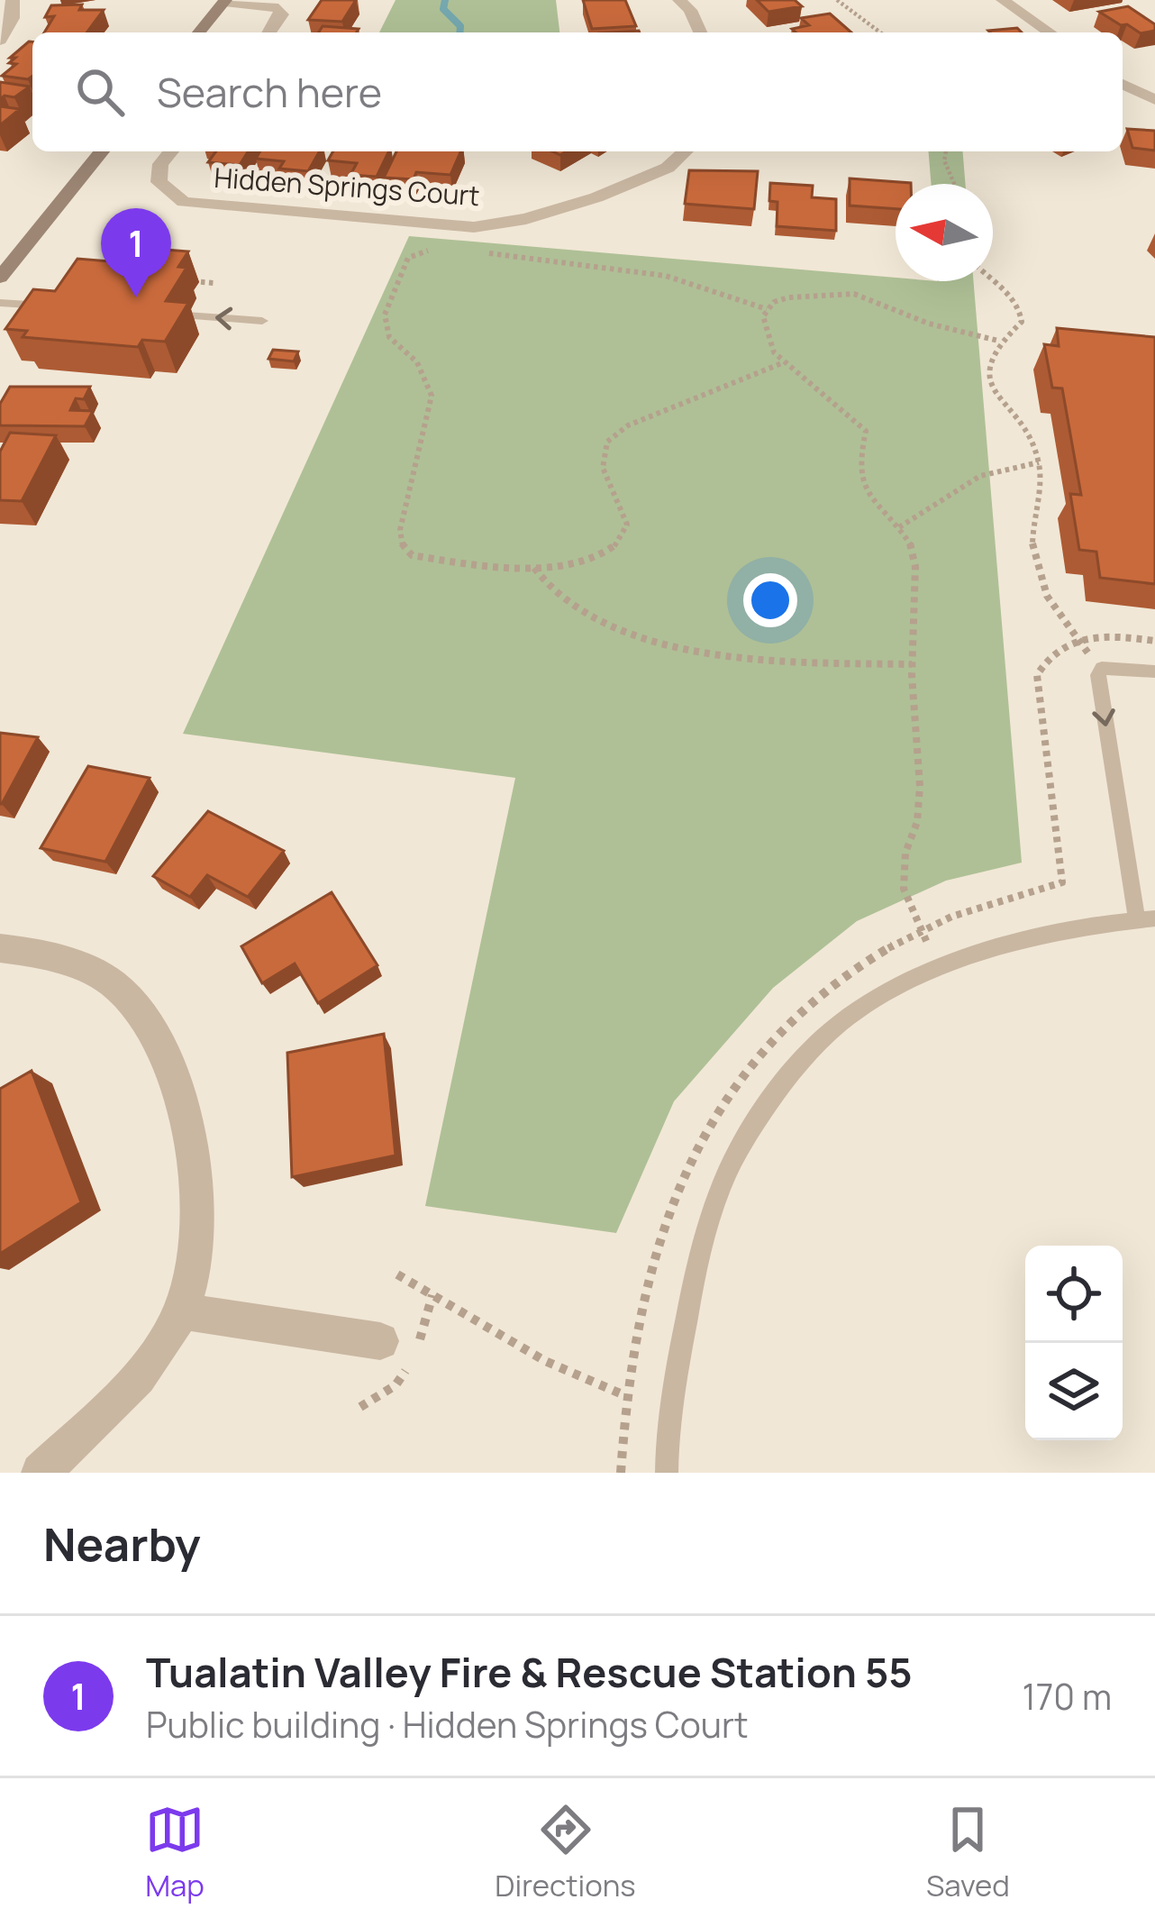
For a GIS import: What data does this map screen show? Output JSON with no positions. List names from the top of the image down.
{
  "streets": {
    "street": ["Hidden Springs Court"]
  },
  "north": "left",
  "page": {
    "search": "Search here",
    "pins": "1",
    "heading": "Nearby",
    "list": [
      {
        "mark": "1",
        "name": "Tualatin Valley Fire & Rescue Station 55",
        "note": "Public building · Hidden Springs Court",
        "value": "170 m"
      }
    ],
    "nav": ["Map", "Directions", "Saved"]
  }
}
